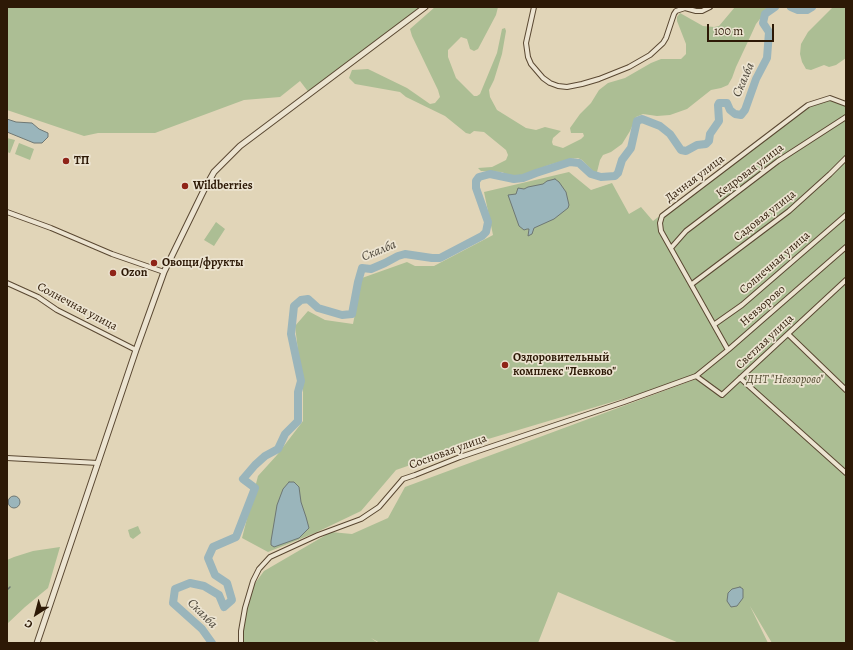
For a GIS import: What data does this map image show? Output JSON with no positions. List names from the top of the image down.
{
  "streets": {
    "street": [
      "Кедровая улица",
      "Дачная улица",
      "Садовая улица",
      "Солнечная улица",
      "Невзорово",
      "Светлая улица",
      "Сосновая улица"
    ]
  },
  "crossings": [
    ["Кедровая улица", "Дачная улица"],
    ["Дачная улица", "Садовая улица"],
    ["Дачная улица", "Солнечная улица"],
    ["Дачная улица", "Невзорово"],
    ["Невзорово", "Светлая улица"],
    ["Невзорово", "Сосновая улица"]
  ],
  "water": ["Скалба"],
  "parks": ["ДНТ \"Невзорово\""],
  "places": [
    "ТП",
    "Wildberries",
    "Овощи/фрукты",
    "Ozon",
    "Оздоровительный комплекс \"Левково\""
  ],
  "scale_bar": "100 m",
  "north": "bottom left"
}
